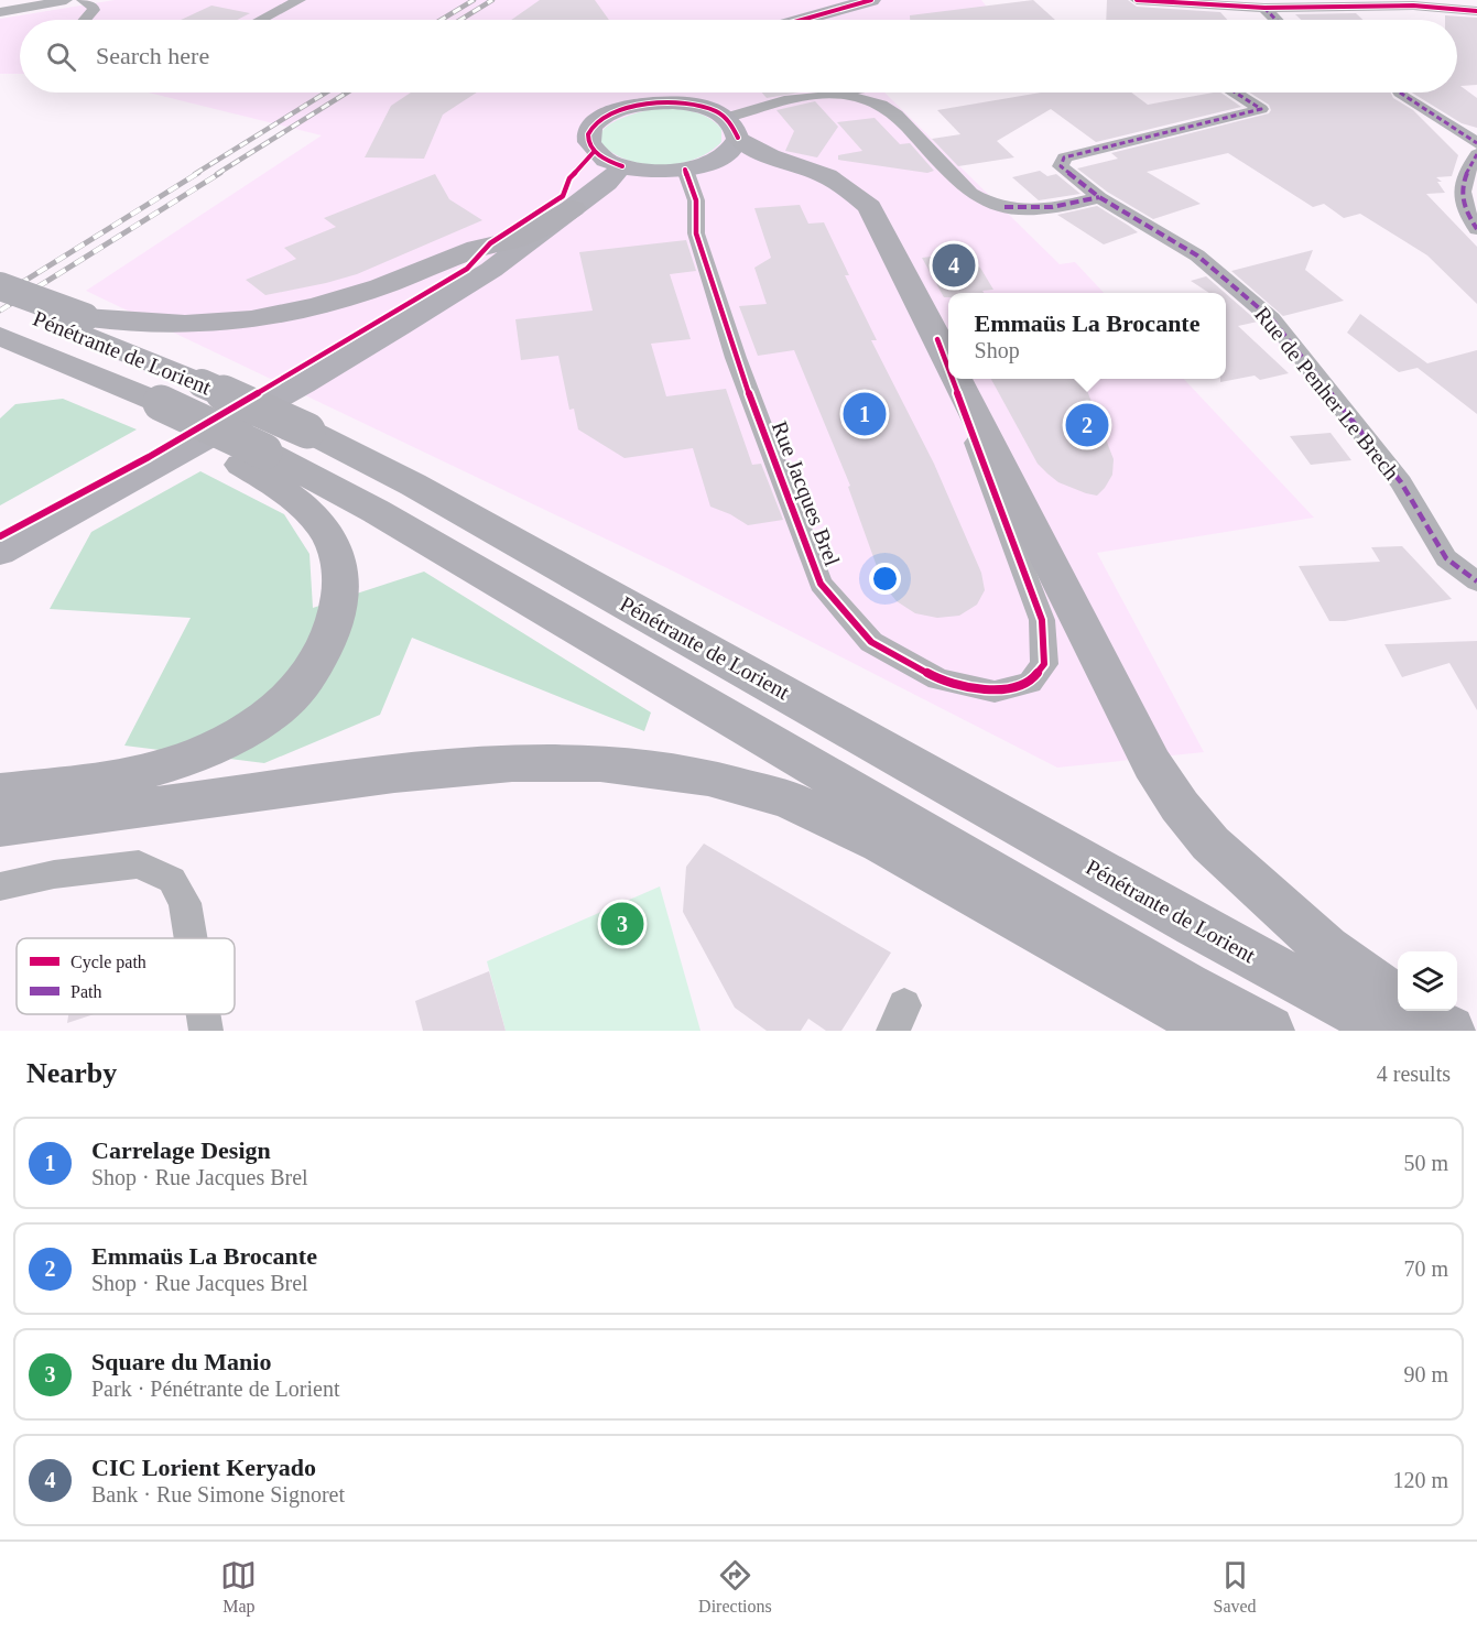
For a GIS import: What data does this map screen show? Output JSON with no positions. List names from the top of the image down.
{
  "streets": {
    "highway": ["Pénétrante de Lorient"],
    "street": ["Rue de Penher Le Brech", "Rue Jacques Brel"]
  },
  "legend": ["Cycle path", "Path"],
  "page": {
    "search": "Search here",
    "pins": [
      "4",
      "1",
      "2",
      "3"
    ],
    "popup": ["Emmaüs La Brocante", "Shop"],
    "heading": ["Nearby", "4 results"],
    "list": [
      {
        "mark": "1",
        "name": "Carrelage Design",
        "note": "Shop · Rue Jacques Brel",
        "value": "50 m"
      },
      {
        "mark": "2",
        "name": "Emmaüs La Brocante",
        "note": "Shop · Rue Jacques Brel",
        "value": "70 m"
      },
      {
        "mark": "3",
        "name": "Square du Manio",
        "note": "Park · Pénétrante de Lorient",
        "value": "90 m"
      },
      {
        "mark": "4",
        "name": "CIC Lorient Keryado",
        "note": "Bank · Rue Simone Signoret",
        "value": "120 m"
      }
    ],
    "nav": ["Map", "Directions", "Saved"]
  }
}
